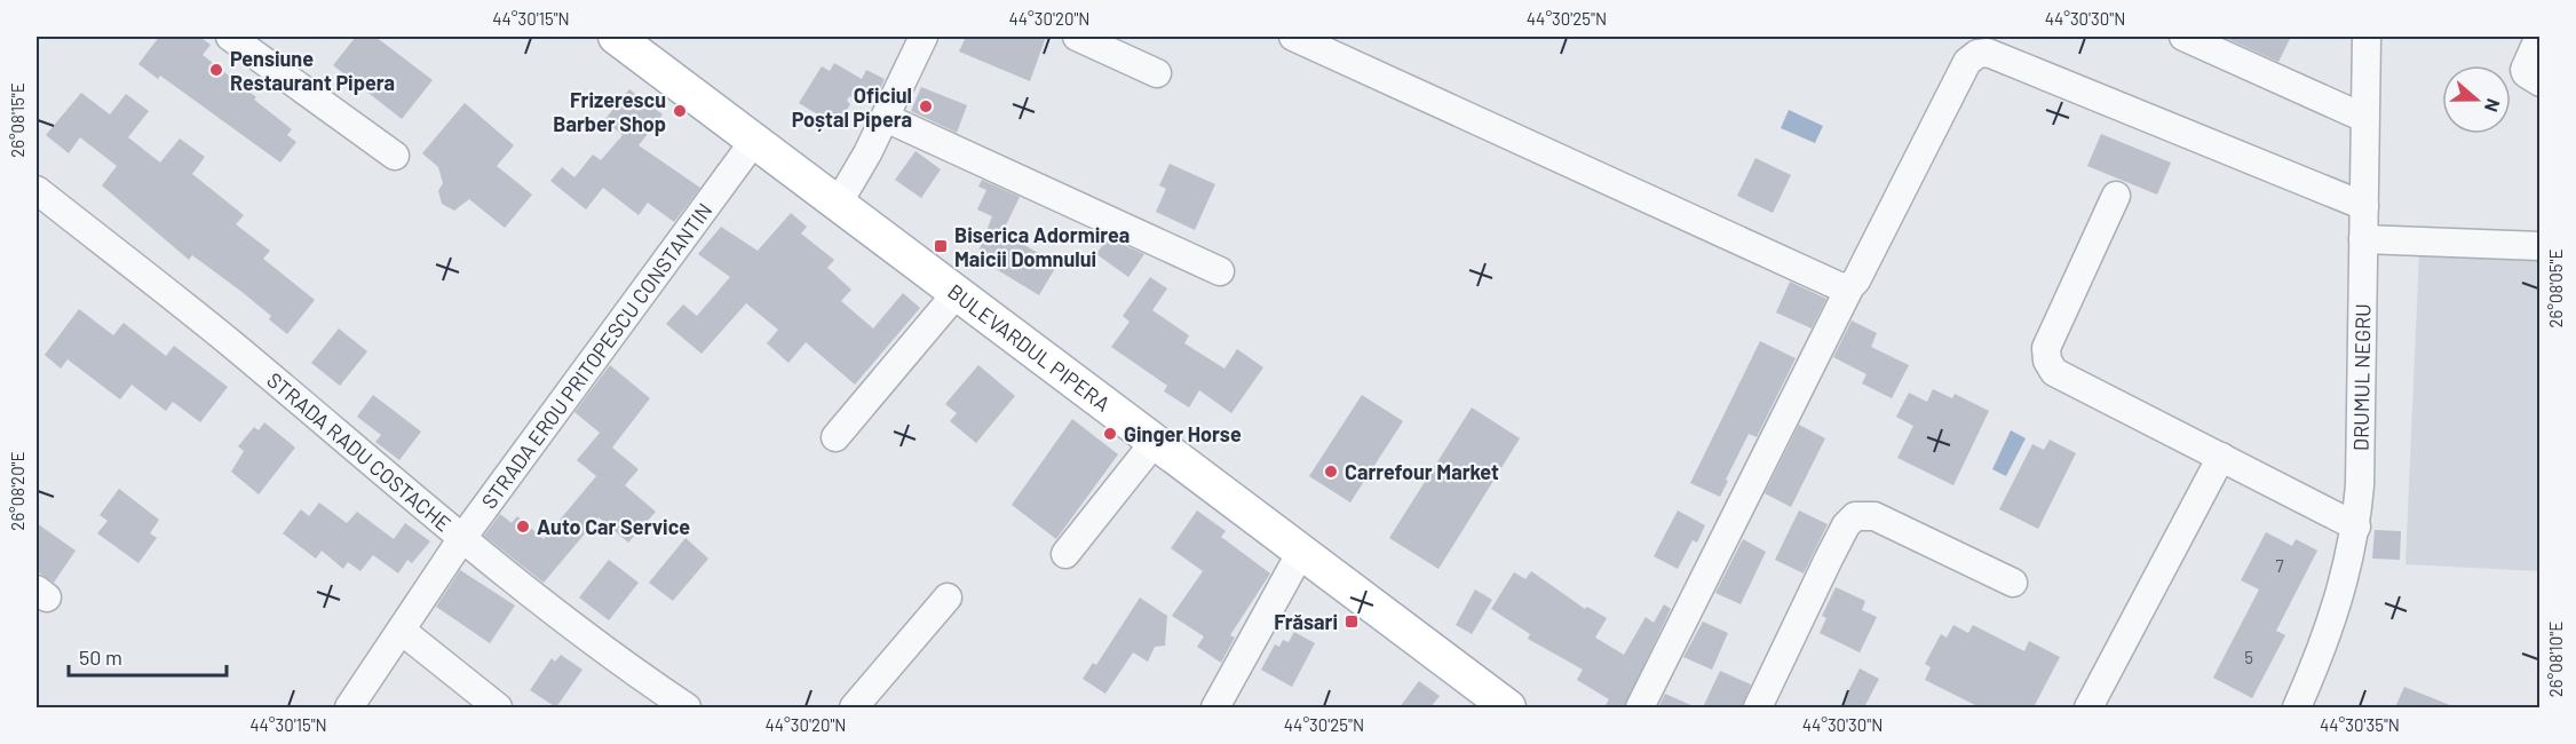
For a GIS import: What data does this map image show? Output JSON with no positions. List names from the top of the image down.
{
  "streets": {
    "main road": ["BULEVARDUL PIPERA"],
    "street": ["STRADA EROU PRITOPESCU CONSTANTIN", "DRUMUL NEGRU", "STRADA RADU COSTACHE"]
  },
  "crossings": [
    ["BULEVARDUL PIPERA", "STRADA EROU PRITOPESCU CONSTANTIN"],
    ["STRADA EROU PRITOPESCU CONSTANTIN", "STRADA RADU COSTACHE"]
  ],
  "places": {
    "other": [
      "Pensiune Restaurant Pipera",
      "Oficiul Poștal Pipera",
      "Frizerescu Barber Shop",
      "Ginger Horse",
      "Carrefour Market",
      "Auto Car Service"
    ],
    "transit": ["Biserica Adormirea Maicii Domnului", "Frăsari"]
  },
  "house_numbers": ["7", "5"],
  "scale_bar": "50 m",
  "north": "right",
  "coordinates": [
    "44°30'15\"N",
    "44°30'20\"N",
    "44°30'25\"N",
    "44°30'30\"N",
    "26°08'15\"E",
    "26°08'05\"E",
    "26°08'20\"E",
    "26°08'10\"E",
    "44°30'35\"N"
  ]
}
